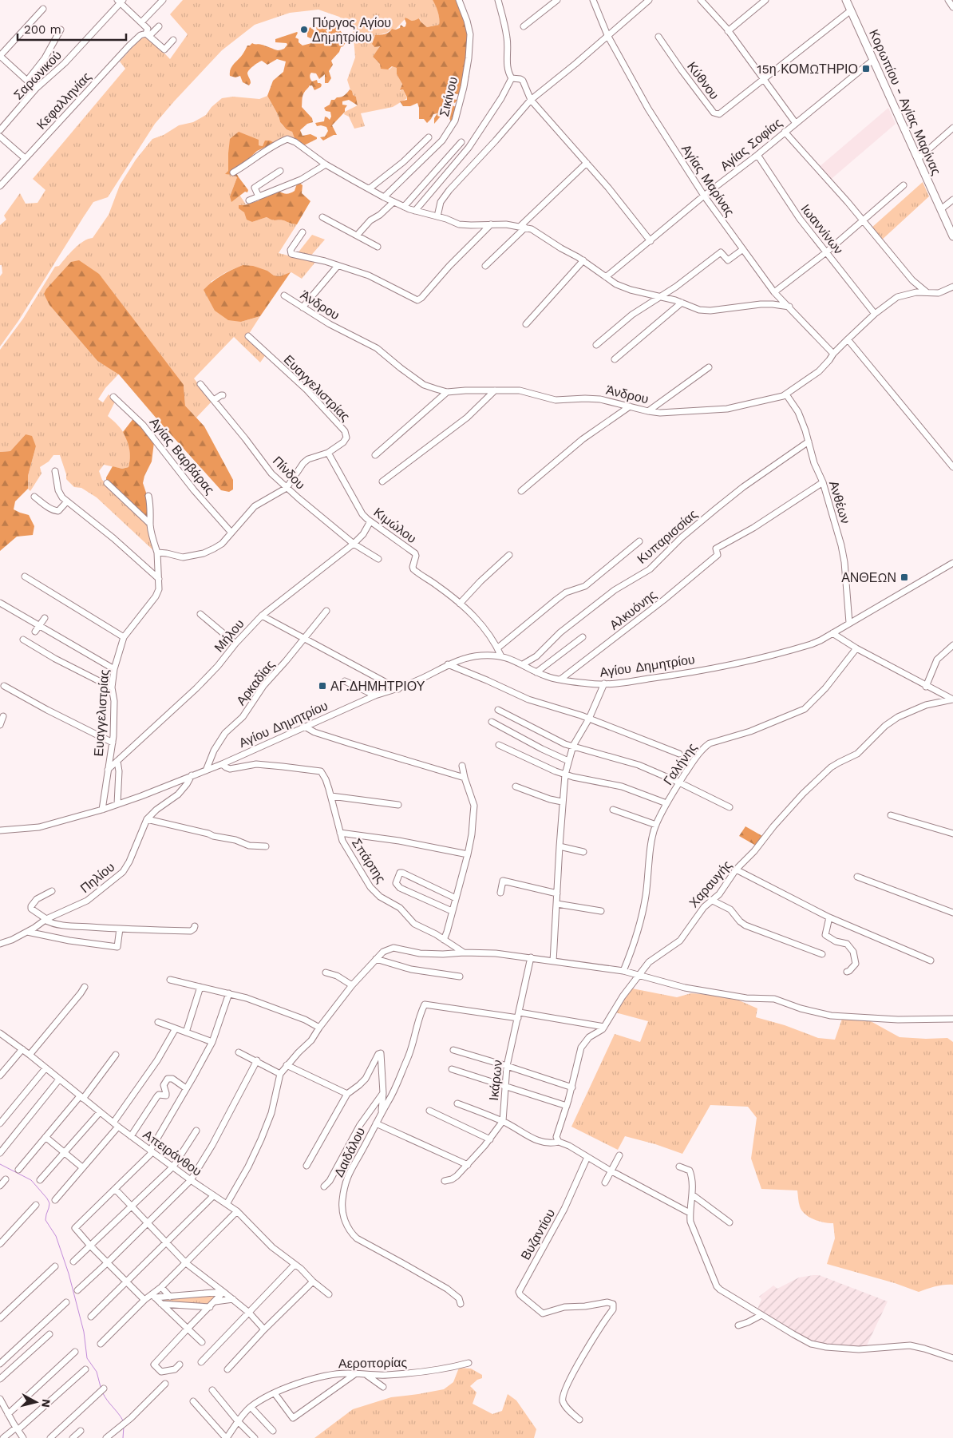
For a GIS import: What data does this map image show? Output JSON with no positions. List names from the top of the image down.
{
  "streets": {
    "main road": ["Κορωπίου - Αγίας Μαρίνας"],
    "street": [
      "Σαρωνικού",
      "Κύθνου",
      "Σικίνου",
      "Κεφαλληνίας",
      "Αγίας Σοφίας",
      "Αγίας Μαρίνας",
      "Ιωαννίνων",
      "Άνδρου",
      "Ευαγγελιστρίας",
      "Αγίας Βαρβάρας",
      "Πίνδου",
      "Ανθέων",
      "Κιμώλου",
      "Κυπαρισσίας",
      "Αλκυόνης",
      "Μήλου",
      "Αγίου Δημητρίου",
      "Αρκαδίας",
      "Γαλήνης",
      "Σπάρτης",
      "Πηλίου",
      "Χαραυγής",
      "Ικάρων",
      "Δαιδάλου",
      "Απειράνθου",
      "Βυζαντίου",
      "Αεροπορίας"
    ]
  },
  "crossings": [
    ["Κύθνου", "Κορωπίου - Αγίας Μαρίνας"],
    ["Κορωπίου - Αγίας Μαρίνας", "Αγίας Σοφίας"],
    ["Αγίας Σοφίας", "Αγίας Μαρίνας"],
    ["Αγίας Σοφίας", "Ιωαννίνων"],
    ["Αγίας Μαρίνας", "Άνδρου"],
    ["Ιωαννίνων", "Άνδρου"],
    ["Άνδρου", "Ανθέων"],
    ["Ευαγγελιστρίας", "Αγίας Βαρβάρας"],
    ["Ευαγγελιστρίας", "Πίνδου"],
    ["Ευαγγελιστρίας", "Κιμώλου"],
    ["Ευαγγελιστρίας", "Μήλου"],
    ["Ευαγγελιστρίας", "Αγίου Δημητρίου"],
    ["Πίνδου", "Μήλου"],
    ["Ανθέων", "Κυπαρισσίας"],
    ["Ανθέων", "Αλκυόνης"],
    ["Ανθέων", "Αγίου Δημητρίου"],
    ["Κιμώλου", "Μήλου"],
    ["Κιμώλου", "Αγίου Δημητρίου"],
    ["Κυπαρισσίας", "Αγίου Δημητρίου"],
    ["Αλκυόνης", "Αγίου Δημητρίου"],
    ["Αγίου Δημητρίου", "Αρκαδίας"],
    ["Αγίου Δημητρίου", "Σπάρτης"],
    ["Αγίου Δημητρίου", "Πηλίου"],
    ["Ικάρων", "Δαιδάλου"]
  ],
  "places": {
    "other": ["Πύργος Αγίου Δημητρίου"],
    "transit": ["15η ΚΟΜΩΤΗΡΙΟ", "ΑΝΘΕΩΝ", "ΑΓ.ΔΗΜΗΤΡΙΟΥ"]
  },
  "scale_bar": "200 m",
  "north": "right"
}
